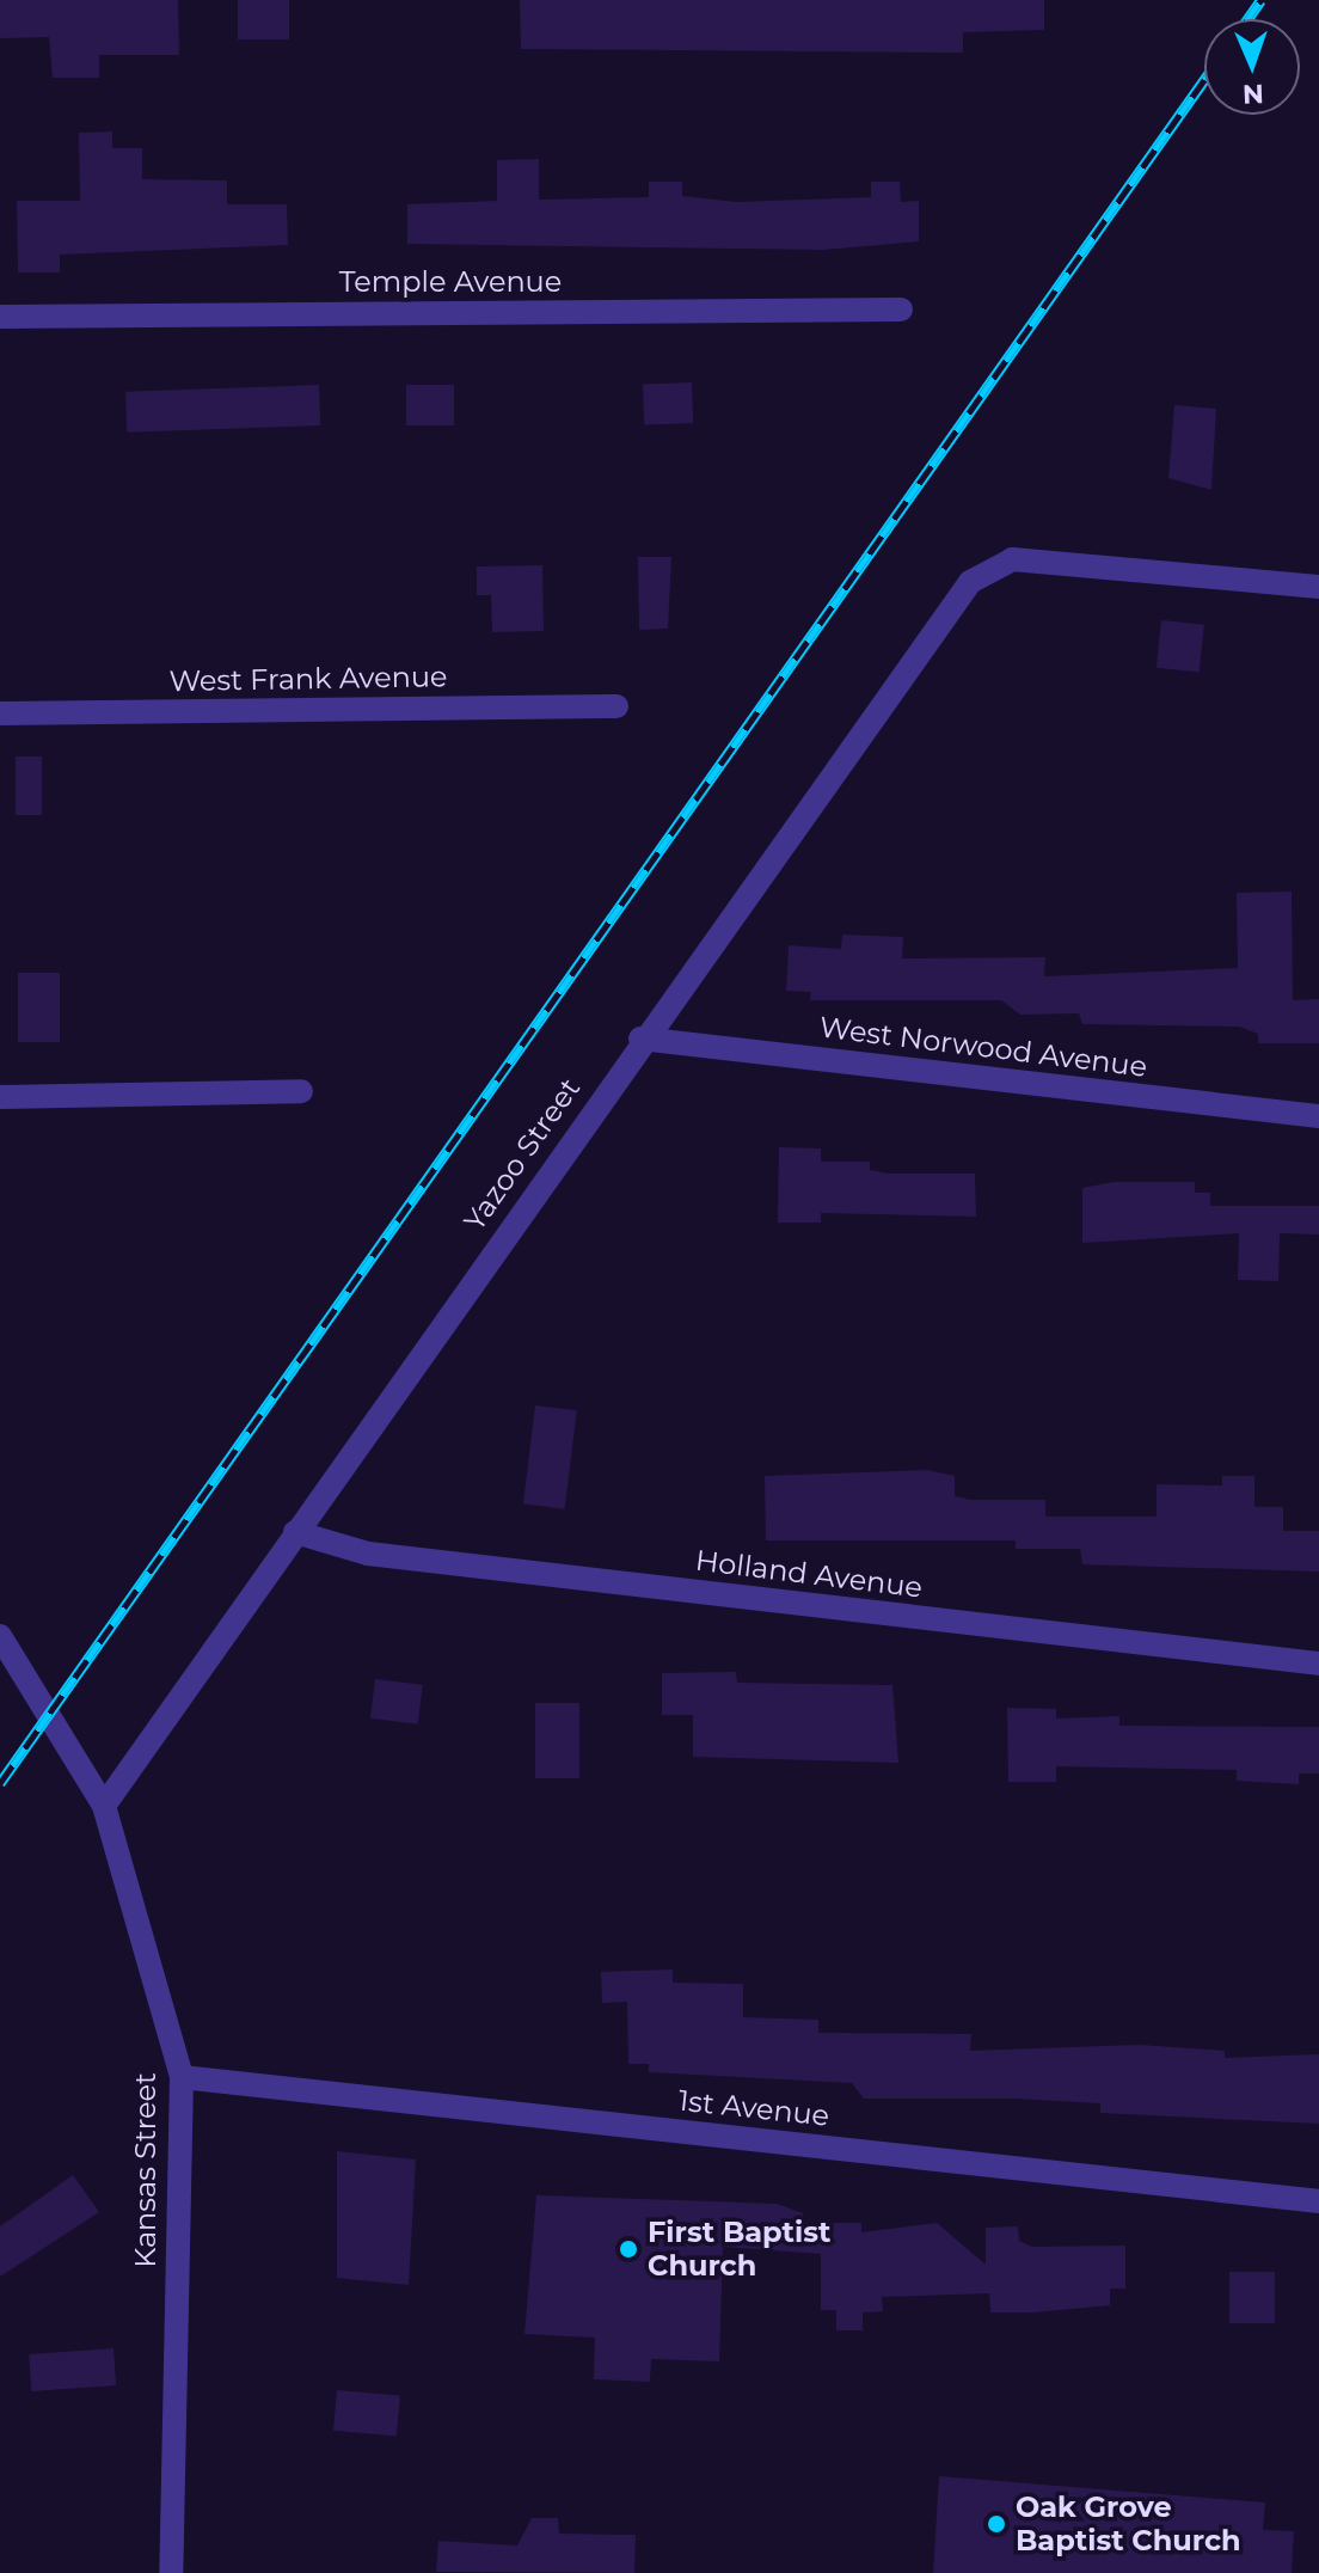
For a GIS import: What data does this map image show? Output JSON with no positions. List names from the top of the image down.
{
  "streets": {
    "street": [
      "Temple Avenue",
      "West Frank Avenue",
      "West Norwood Avenue",
      "Yazoo Street",
      "Holland Avenue",
      "1st Avenue",
      "Kansas Street"
    ]
  },
  "crossings": [
    ["West Norwood Avenue", "Yazoo Street"],
    ["Yazoo Street", "Holland Avenue"],
    ["Yazoo Street", "Kansas Street"],
    ["1st Avenue", "Kansas Street"]
  ],
  "places": ["First Baptist Church", "Oak Grove Baptist Church"],
  "north": "bottom"
}
